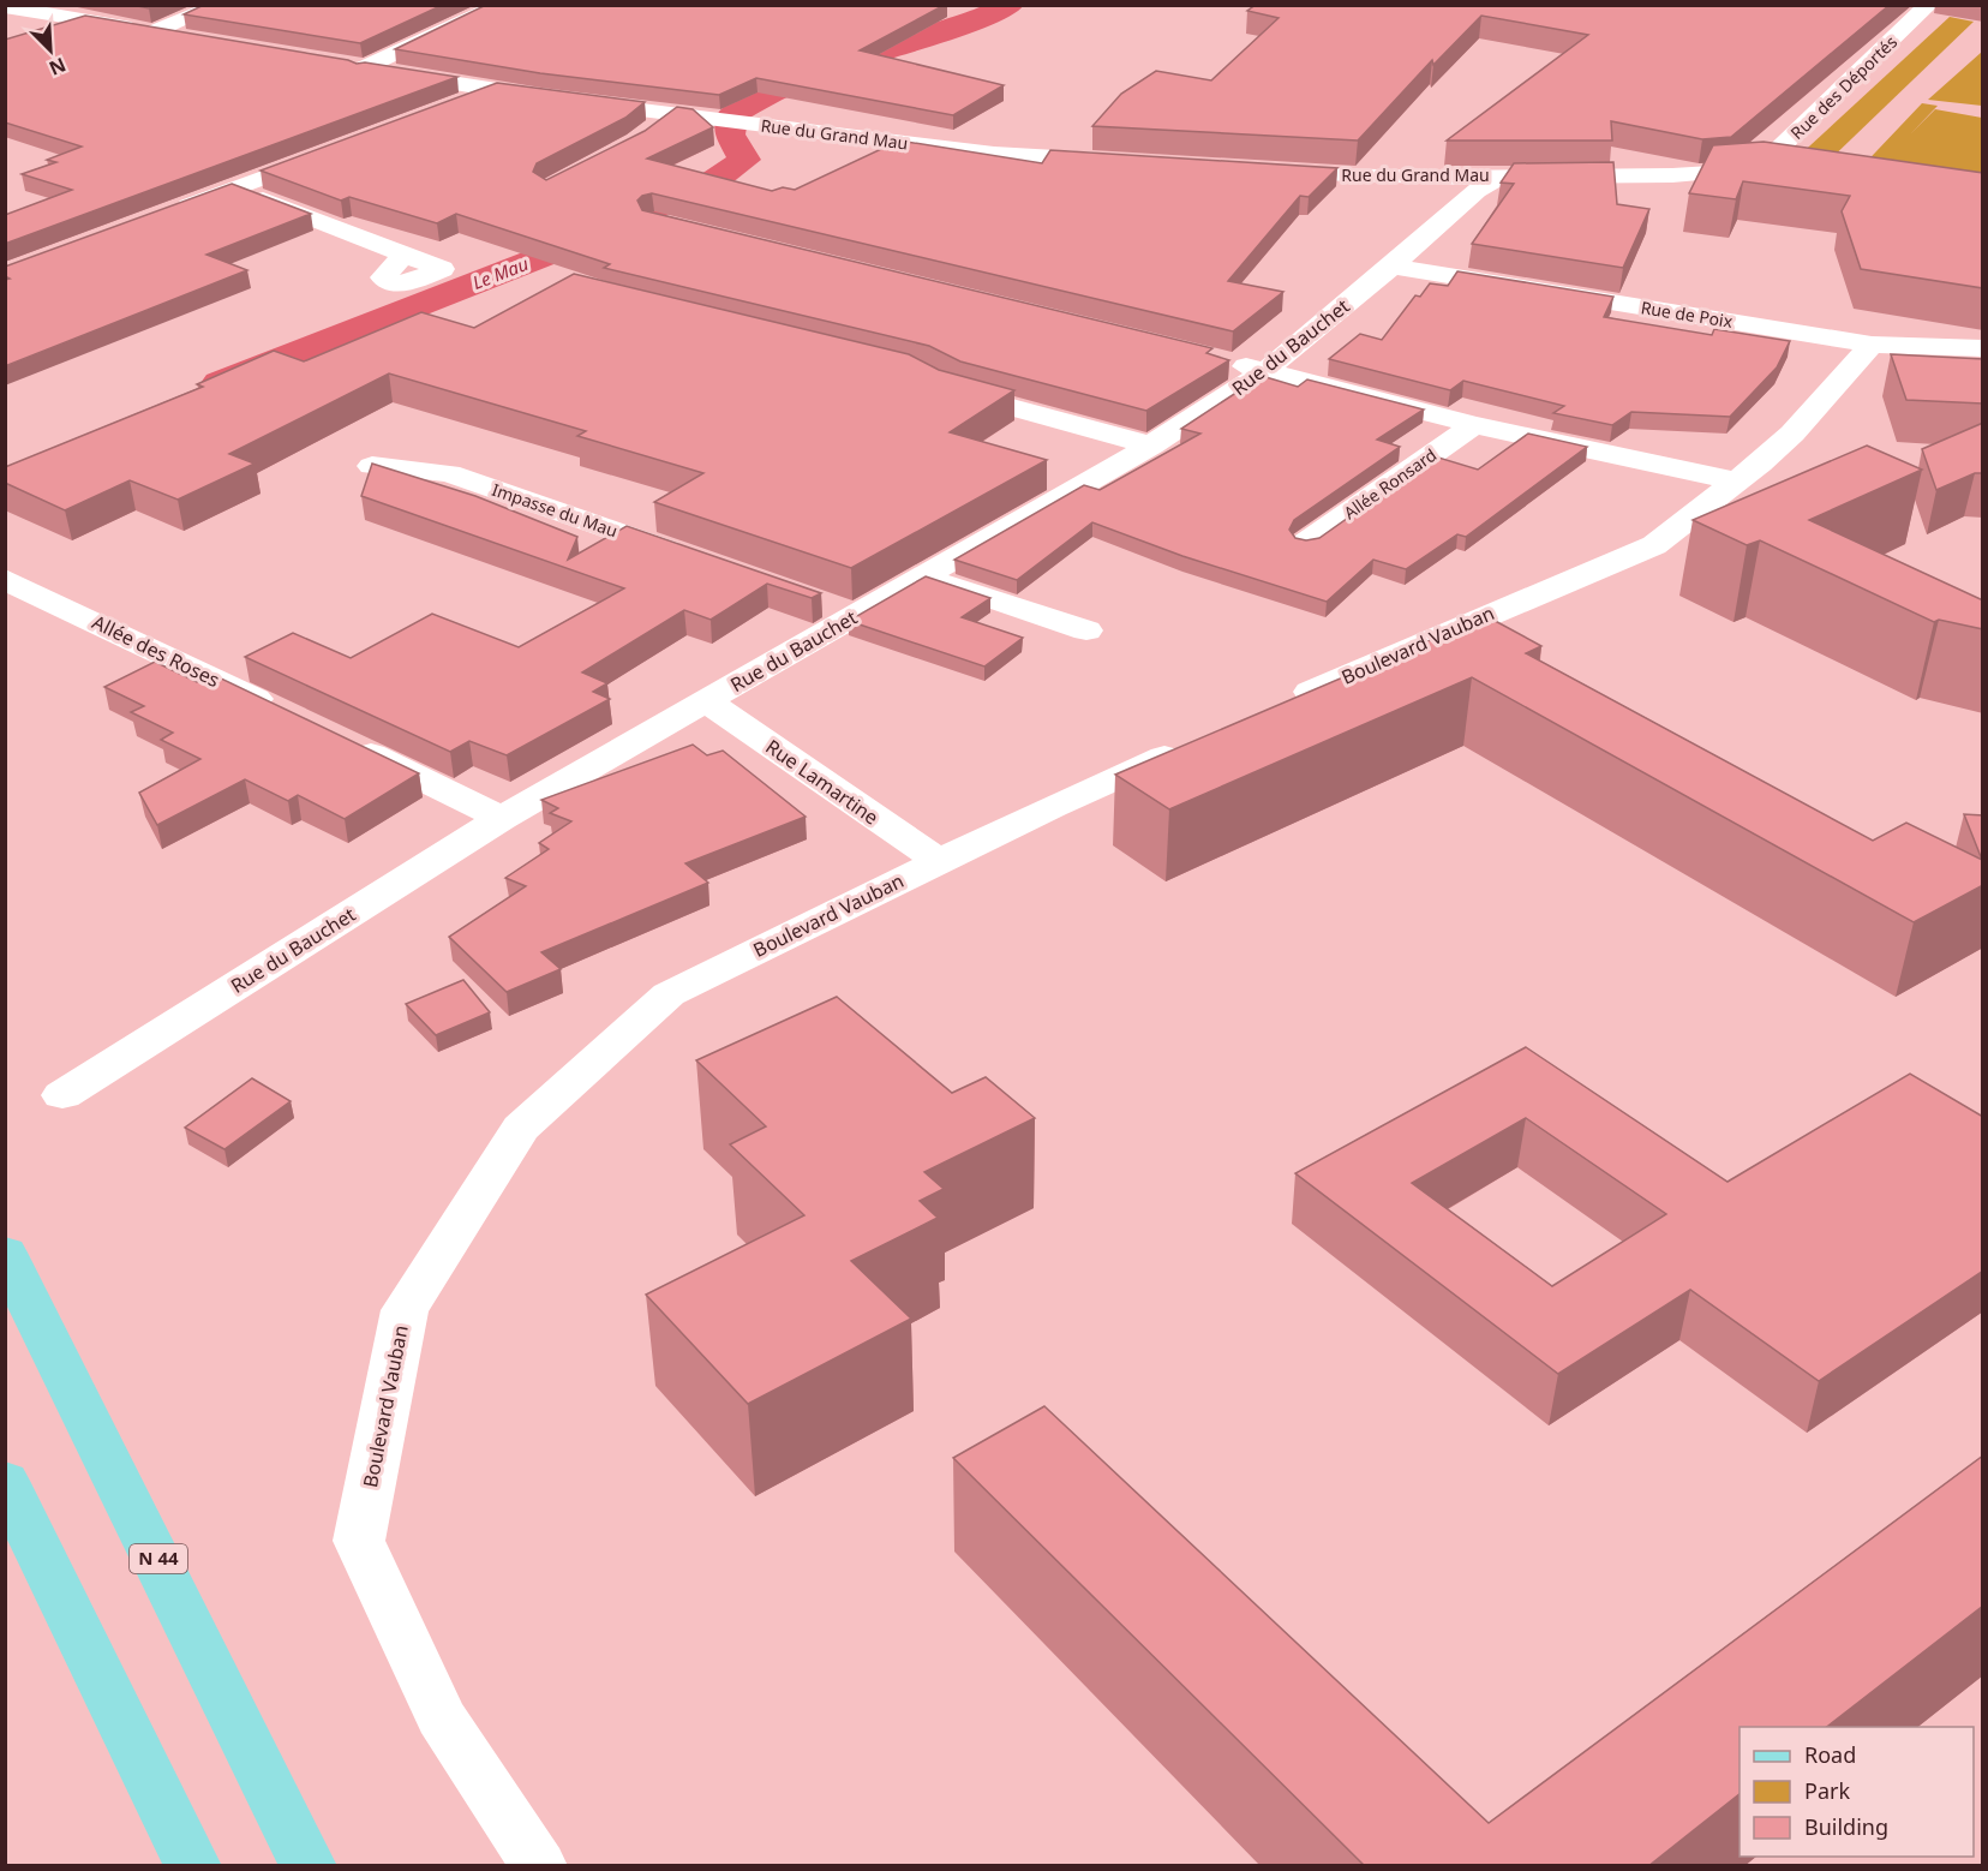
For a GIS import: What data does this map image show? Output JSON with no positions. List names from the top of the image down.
{
  "streets": {
    "main road": ["N 44"],
    "street": [
      "Rue des Déportés",
      "Rue du Grand Mau",
      "Rue de Poix",
      "Rue du Bauchet",
      "Allée Ronsard",
      "Impasse du Mau",
      "Boulevard Vauban",
      "Allée des Roses",
      "Rue Lamartine"
    ]
  },
  "crossings": [
    ["Rue des Déportés", "Rue du Grand Mau"],
    ["Rue du Grand Mau", "Rue du Bauchet"],
    ["Rue de Poix", "Rue du Bauchet"],
    ["Rue de Poix", "Boulevard Vauban"],
    ["Rue du Bauchet", "Rue Lamartine"],
    ["Boulevard Vauban", "Rue Lamartine"]
  ],
  "water": ["Le Mau"],
  "legend": ["Road", "Park", "Building"],
  "north": "bottom right"
}
